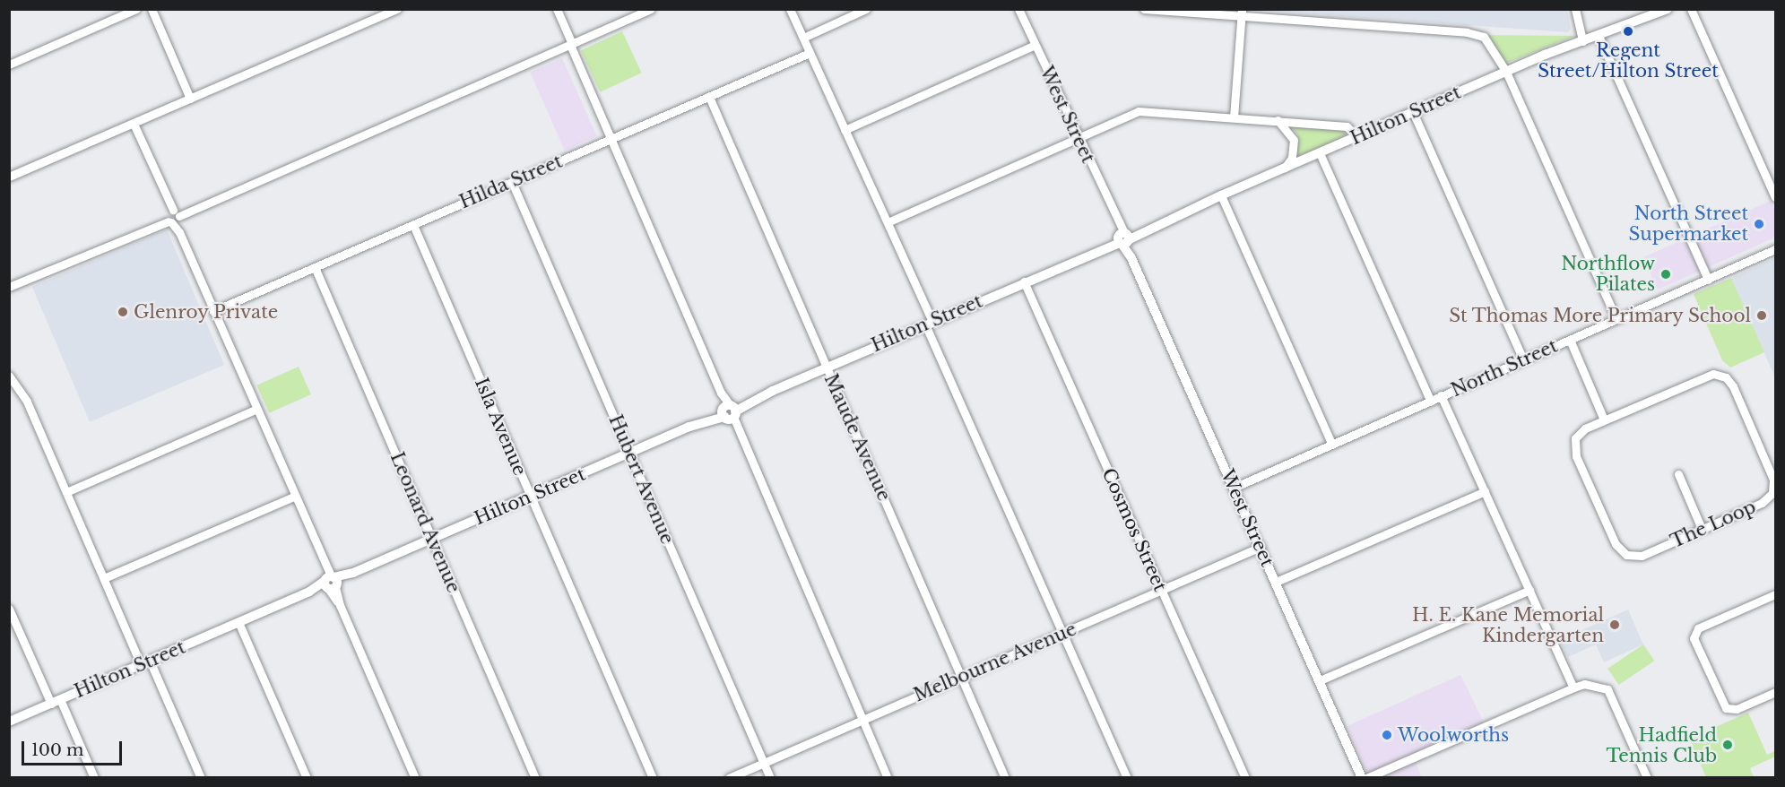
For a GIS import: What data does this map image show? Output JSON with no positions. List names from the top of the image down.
{
  "streets": {
    "street": [
      "West Street",
      "Hilton Street",
      "Hilda Street",
      "North Street",
      "Isla Avenue",
      "Maude Avenue",
      "Hubert Avenue",
      "Leonard Avenue",
      "The Loop",
      "Cosmos Street",
      "Melbourne Avenue"
    ]
  },
  "crossings": [
    ["West Street", "Hilton Street"],
    ["West Street", "North Street"],
    ["West Street", "Melbourne Avenue"],
    ["Hilton Street", "Isla Avenue"],
    ["Hilton Street", "Maude Avenue"],
    ["Hilton Street", "Hubert Avenue"],
    ["Hilton Street", "Leonard Avenue"],
    ["Hilton Street", "Cosmos Street"],
    ["Hilda Street", "Isla Avenue"],
    ["Hilda Street", "Maude Avenue"],
    ["Hilda Street", "Hubert Avenue"],
    ["Hilda Street", "Leonard Avenue"],
    ["Maude Avenue", "Melbourne Avenue"],
    ["Hubert Avenue", "Melbourne Avenue"],
    ["Cosmos Street", "Melbourne Avenue"]
  ],
  "places": [
    "Regent Street/Hilton Street",
    "North Street Supermarket",
    "Northflow Pilates",
    "Glenroy Private",
    "St Thomas More Primary School",
    "H. E. Kane Memorial Kindergarten",
    "Woolworths",
    "Hadfield Tennis Club"
  ],
  "scale_bar": "100 m"
}
